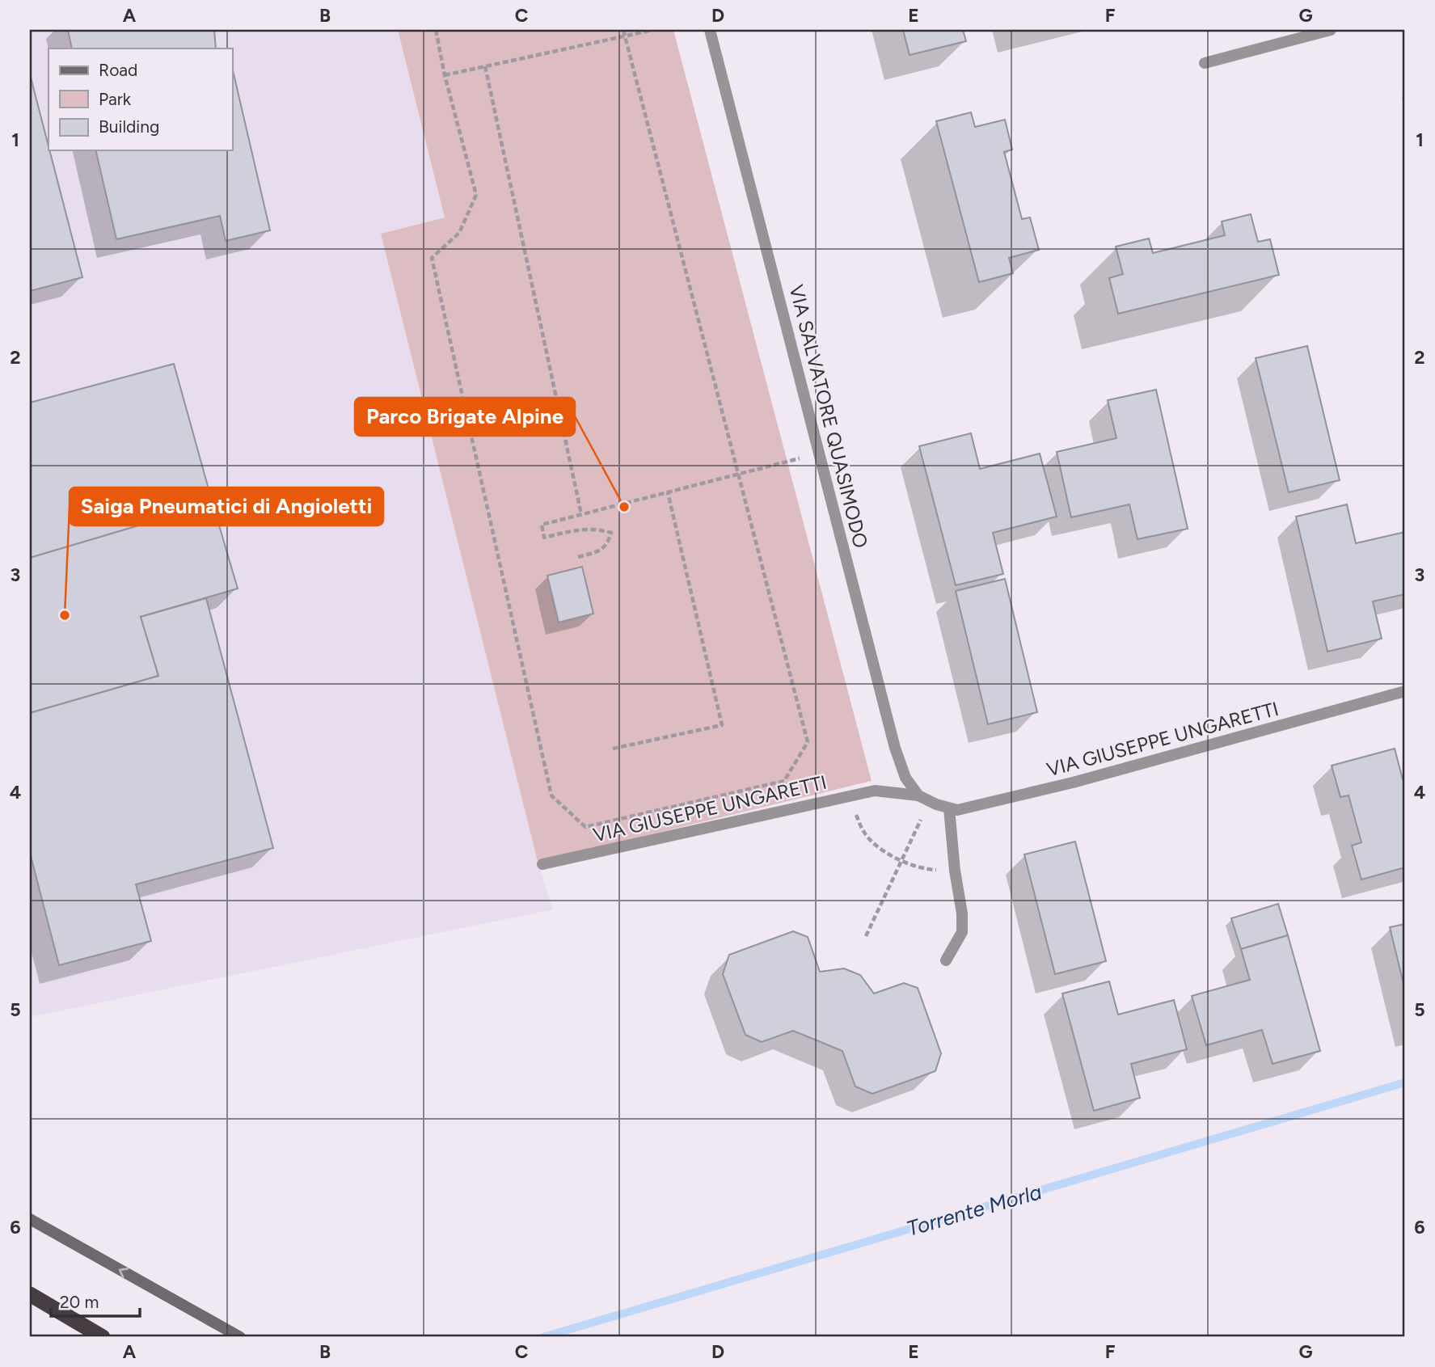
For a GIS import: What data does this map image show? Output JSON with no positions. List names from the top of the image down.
{
  "streets": {
    "street": ["VIA SALVATORE QUASIMODO", "VIA GIUSEPPE UNGARETTI"]
  },
  "crossings": [
    ["VIA SALVATORE QUASIMODO", "VIA GIUSEPPE UNGARETTI"]
  ],
  "water": ["Torrente Morla"],
  "places": ["Parco Brigate Alpine", "Saiga Pneumatici di Angioletti"],
  "legend": ["Road", "Park", "Building"],
  "scale_bar": "20 m",
  "grid": {
    "columns": [
      "A",
      "B",
      "C",
      "D",
      "E",
      "F",
      "G"
    ],
    "rows": [
      "1",
      "2",
      "3",
      "4",
      "5",
      "6"
    ]
  }
}
